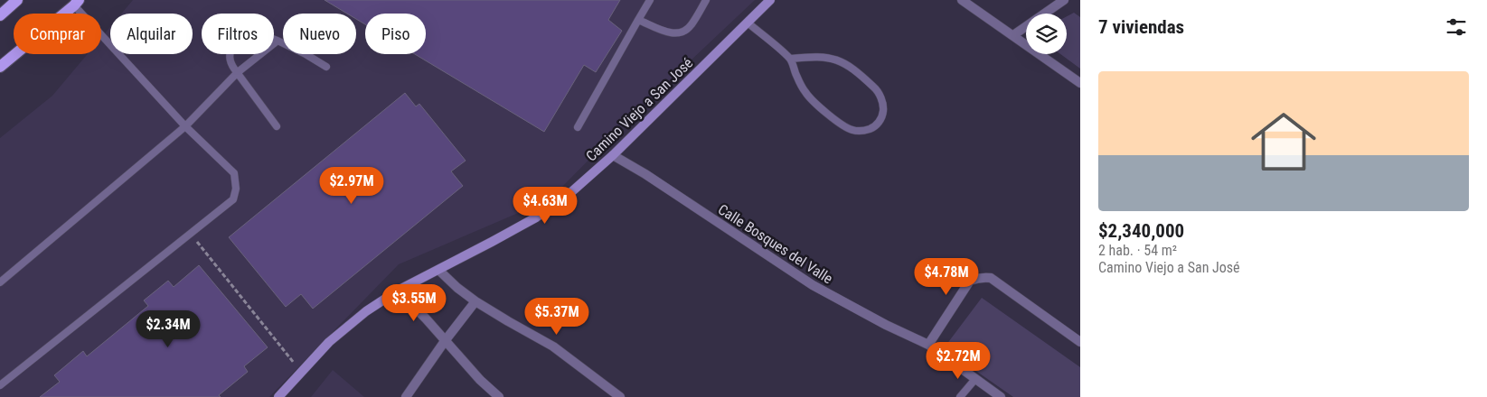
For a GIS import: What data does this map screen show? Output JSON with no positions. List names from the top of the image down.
{
  "streets": {
    "street": ["Camino Viejo a San José", "Calle Bosques del Valle"]
  },
  "crossings": [
    ["Camino Viejo a San José", "Calle Bosques del Valle"]
  ],
  "page": {
    "heading": "7 viviendas",
    "chip": [
      "Comprar",
      "Alquilar",
      "Filtros",
      "Nuevo",
      "Piso"
    ],
    "list": [
      {
        "name": "$2,340,000",
        "note": "2 hab. · 54 m² · Camino Viejo a San José"
      }
    ],
    "price": [
      "$2.97M",
      "$4.63M",
      "$4.78M",
      "$3.55M",
      "$5.37M",
      "$2.34M",
      "$2.72M"
    ]
  }
}
